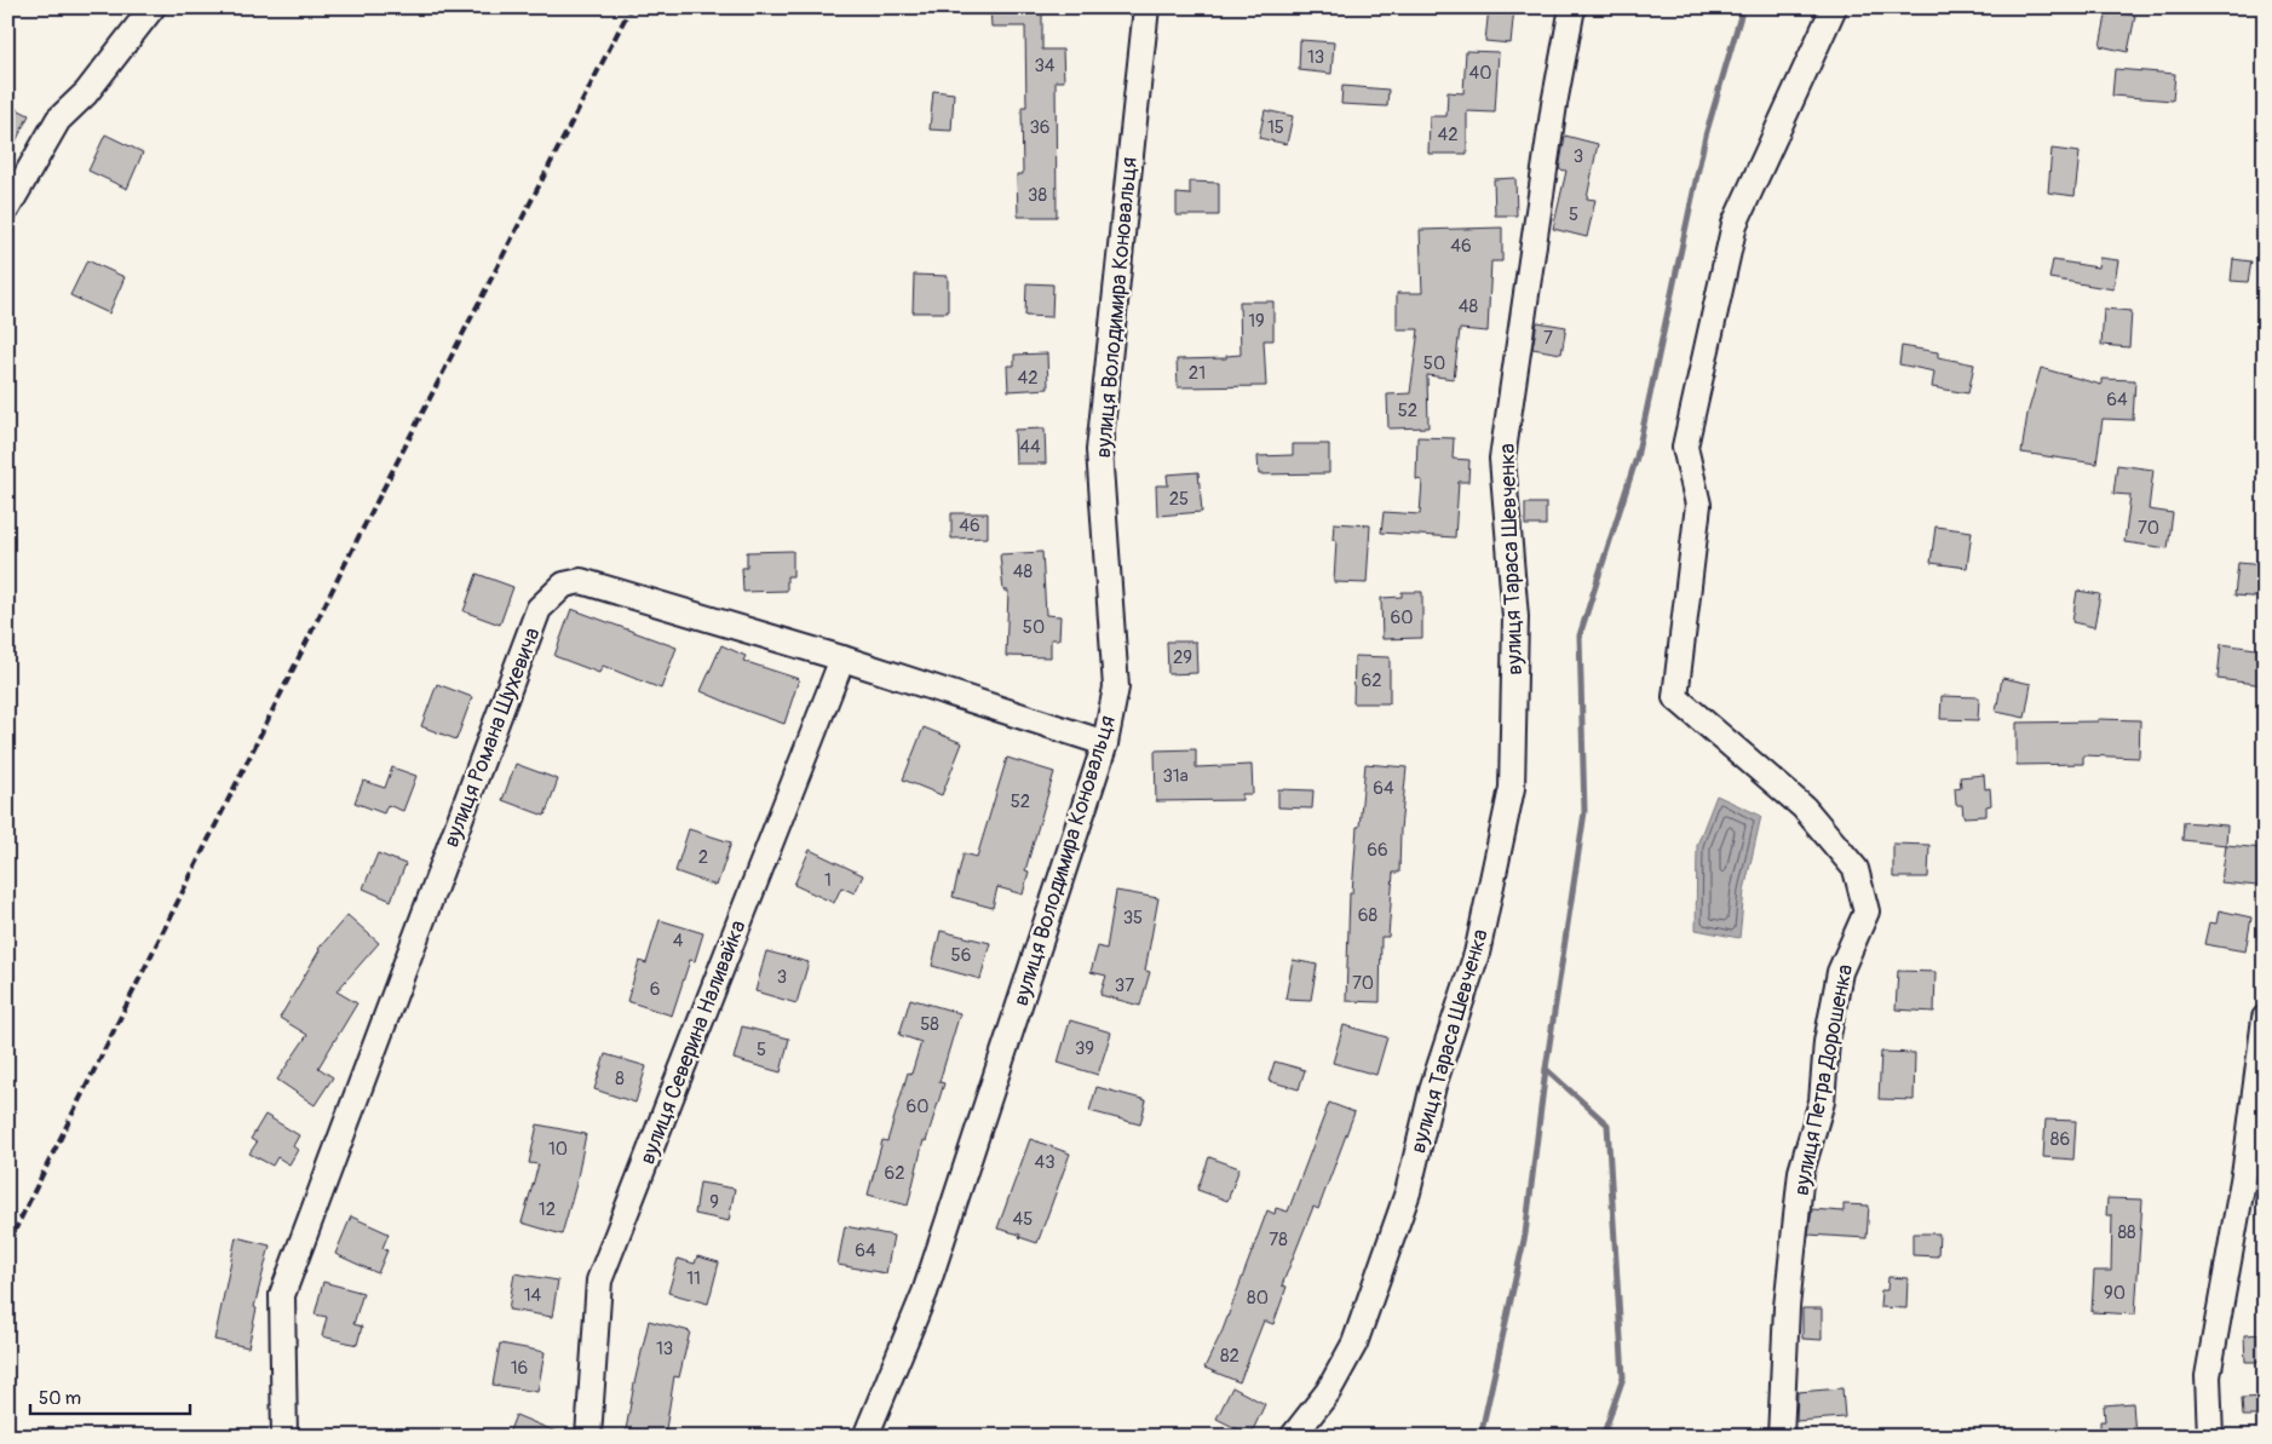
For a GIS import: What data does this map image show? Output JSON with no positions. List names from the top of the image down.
{
  "streets": {
    "street": [
      "вулиця Володимира Коновальця",
      "вулиця Тараса Шевченка",
      "вулиця Романа Шухевича",
      "вулиця Северина Наливайка",
      "вулиця Петра Дорошенка"
    ]
  },
  "crossings": [
    ["вулиця Володимира Коновальця", "вулиця Романа Шухевича"],
    ["вулиця Романа Шухевича", "вулиця Северина Наливайка"]
  ],
  "house_numbers": [
    "13",
    "34",
    "40",
    "36",
    "15",
    "42",
    "3",
    "38",
    "5",
    "46",
    "48",
    "19",
    "7",
    "50",
    "21",
    "42",
    "64",
    "52",
    "44",
    "25",
    "46",
    "70",
    "48",
    "60",
    "50",
    "29",
    "62",
    "31а",
    "64",
    "52",
    "66",
    "2",
    "1",
    "68",
    "35",
    "4",
    "56",
    "3",
    "70",
    "37",
    "6",
    "58",
    "39",
    "5",
    "8",
    "60",
    "86",
    "10",
    "43",
    "62",
    "9",
    "12",
    "45",
    "88",
    "78",
    "64",
    "11",
    "90",
    "14",
    "80",
    "13",
    "82",
    "16"
  ],
  "scale_bar": "50 m"
}
